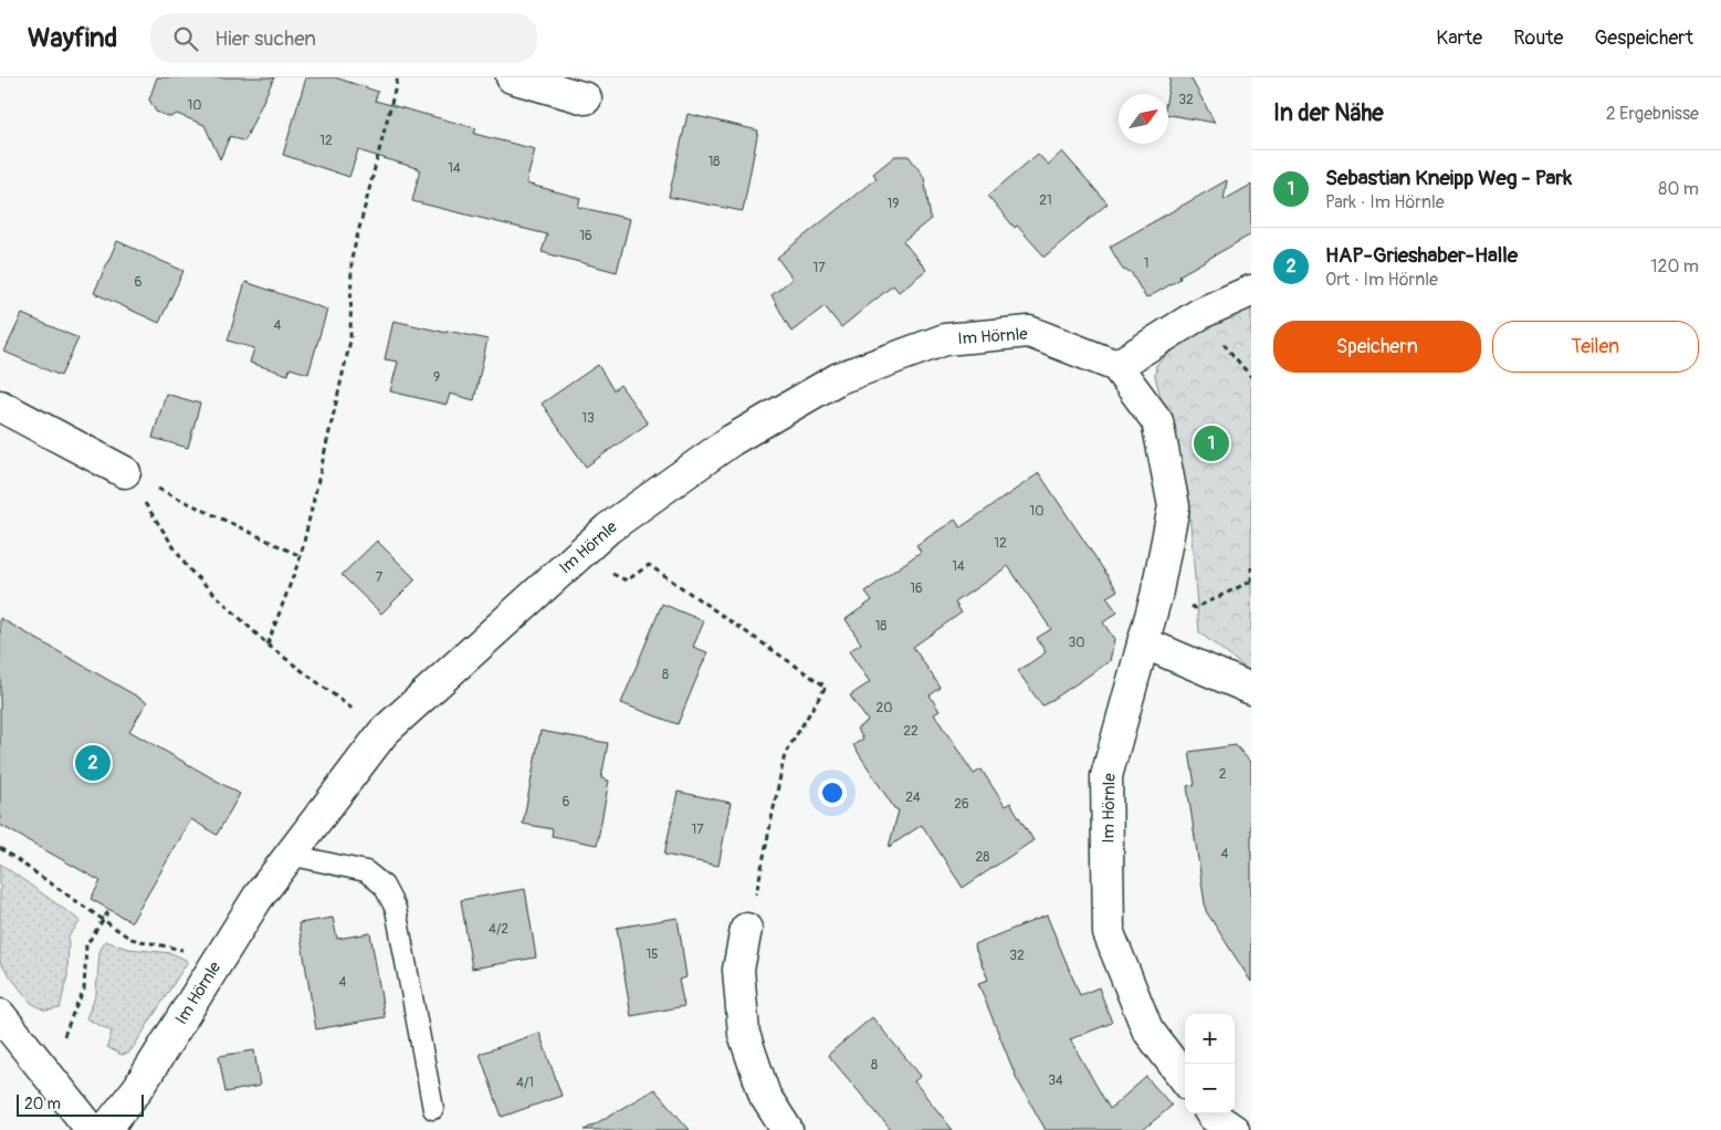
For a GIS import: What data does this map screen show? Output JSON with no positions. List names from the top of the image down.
{
  "streets": {
    "street": ["Im Hörnle"]
  },
  "house_numbers": [
    "32",
    "10",
    "12",
    "18",
    "14",
    "21",
    "19",
    "16",
    "1",
    "17",
    "6",
    "4",
    "9",
    "13",
    "10",
    "12",
    "14",
    "7",
    "16",
    "18",
    "30",
    "8",
    "20",
    "22",
    "2",
    "24",
    "6",
    "26",
    "17",
    "4",
    "28",
    "4/2",
    "15",
    "32",
    "4",
    "8",
    "34",
    "4/1"
  ],
  "scale_bar": "20 m",
  "north": "top right",
  "page": {
    "header": "Wayfind",
    "search": "Hier suchen",
    "nav": ["Karte", "Route", "Gespeichert"],
    "heading": ["In der Nähe", "2 Ergebnisse"],
    "list": [
      {
        "mark": "1",
        "name": "Sebastian Kneipp Weg - Park",
        "note": "Park · Im Hörnle",
        "value": "80 m"
      },
      {
        "mark": "2",
        "name": "HAP-Grieshaber-Halle",
        "note": "Ort · Im Hörnle",
        "value": "120 m"
      }
    ],
    "buttons": ["Speichern", "Teilen"],
    "pins": ["1", "2"],
    "map_buttons": ["+", "−"],
    "scale": "20 m"
  }
}
